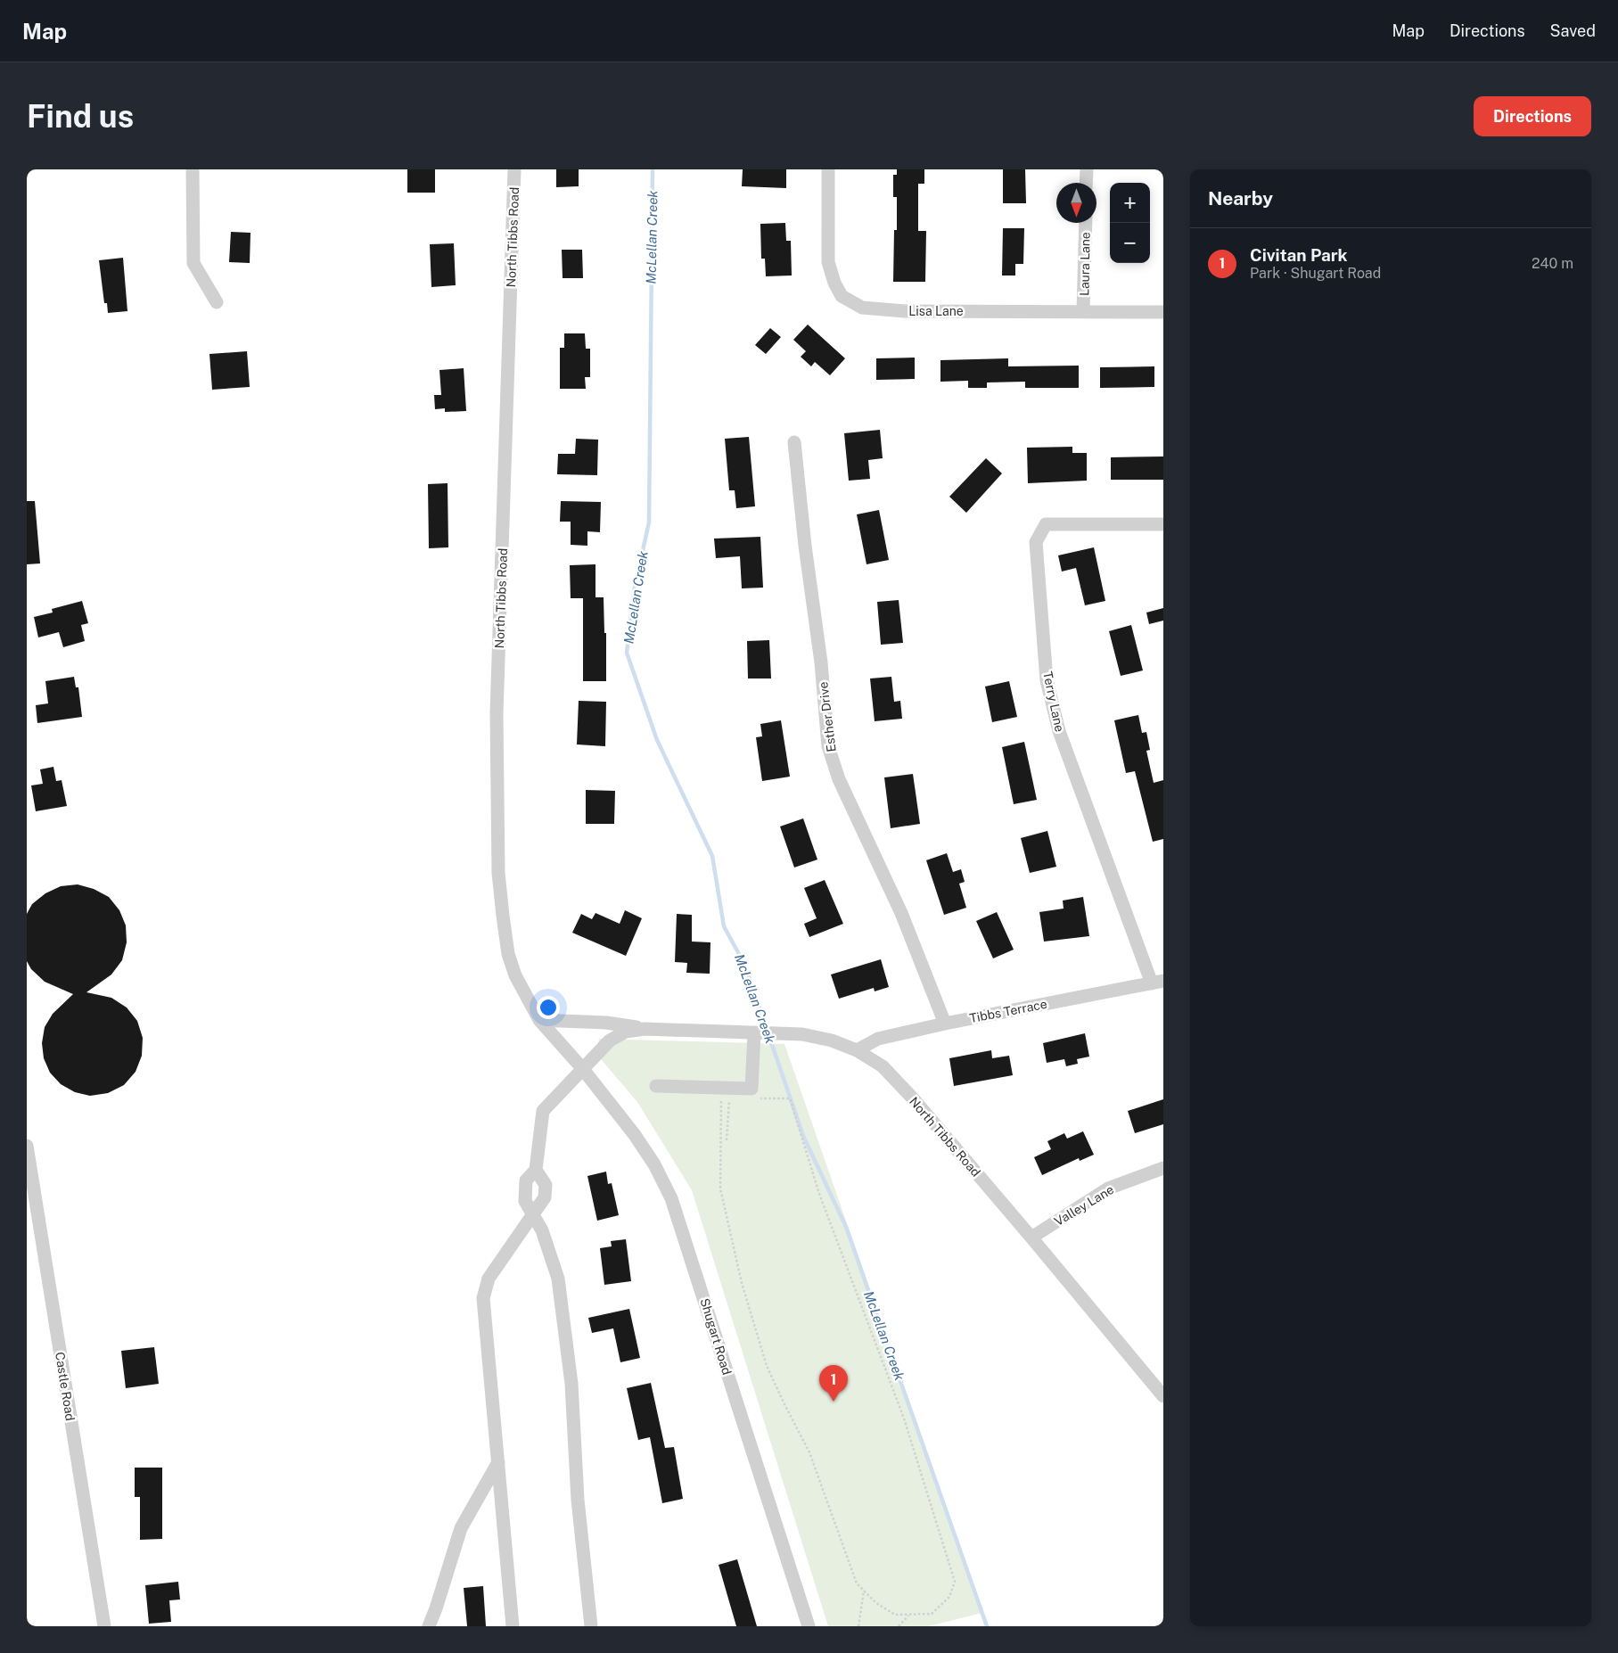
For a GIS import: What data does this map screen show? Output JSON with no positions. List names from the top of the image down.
{
  "streets": {
    "street": [
      "North Tibbs Road",
      "Laura Lane",
      "Lisa Lane",
      "Terry Lane",
      "Esther Drive",
      "Tibbs Terrace",
      "Valley Lane",
      "Shugart Road",
      "Castle Road"
    ]
  },
  "crossings": [
    ["North Tibbs Road", "Tibbs Terrace"],
    ["North Tibbs Road", "Valley Lane"],
    ["North Tibbs Road", "Shugart Road"],
    ["Laura Lane", "Lisa Lane"],
    ["Terry Lane", "Tibbs Terrace"],
    ["Esther Drive", "Tibbs Terrace"]
  ],
  "water": ["McLellan Creek"],
  "north": "bottom",
  "page": {
    "header": "Map",
    "nav": ["Map", "Directions", "Saved"],
    "buttons": "Directions",
    "title": "Find us",
    "heading": "Nearby",
    "map_buttons": ["+", "−"],
    "list": [
      {
        "mark": "1",
        "name": "Civitan Park",
        "note": "Park · Shugart Road",
        "value": "240 m"
      }
    ],
    "pins": "1"
  }
}
